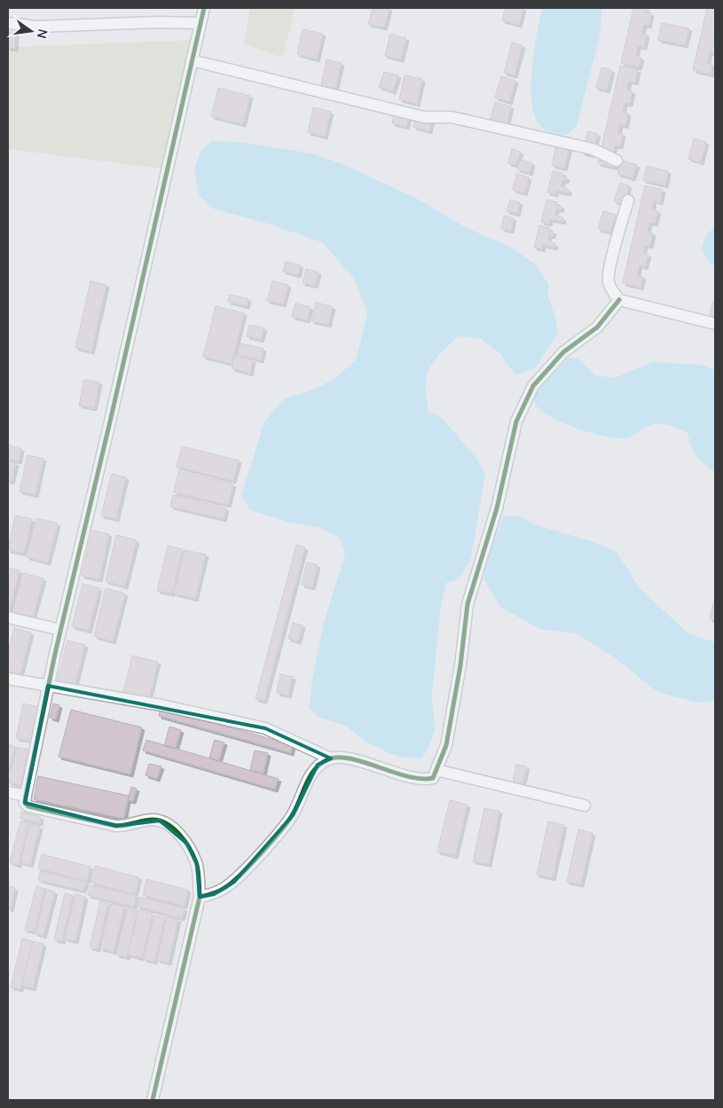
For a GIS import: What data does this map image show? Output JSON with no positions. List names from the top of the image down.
{
  "north": "right"
}
